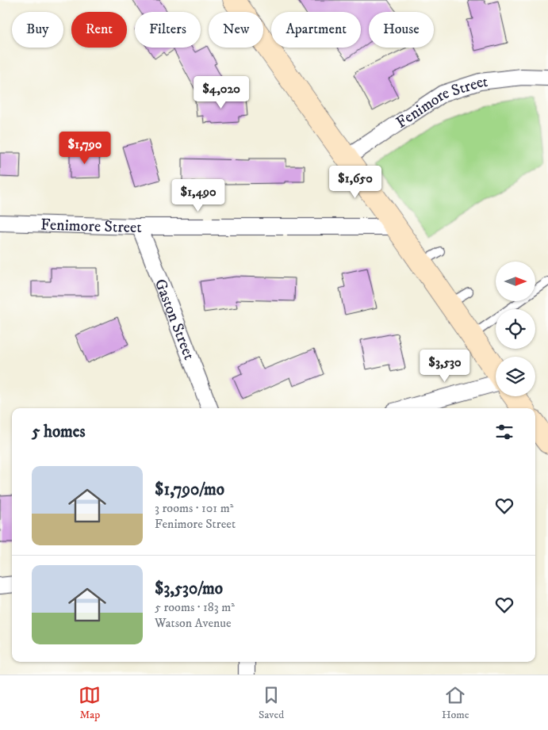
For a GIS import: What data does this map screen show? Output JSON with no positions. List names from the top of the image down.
{
  "streets": {
    "street": ["Fenimore Street", "Gaston Street"]
  },
  "crossings": [
    ["Fenimore Street", "Gaston Street"]
  ],
  "north": "right",
  "page": {
    "chip": [
      "Buy",
      "Rent",
      "Filters",
      "New",
      "Apartment",
      "House"
    ],
    "price": [
      "$4,020",
      "$1,790",
      "$1,650",
      "$1,490",
      "$3,530"
    ],
    "heading": "5 homes",
    "list": [
      {
        "name": "$1,790/mo",
        "note": "3 rooms · 101 m² · Fenimore Street"
      },
      {
        "name": "$3,530/mo",
        "note": "5 rooms · 183 m² · Watson Avenue"
      }
    ],
    "tabs": ["Map", "Saved", "Home"]
  }
}
